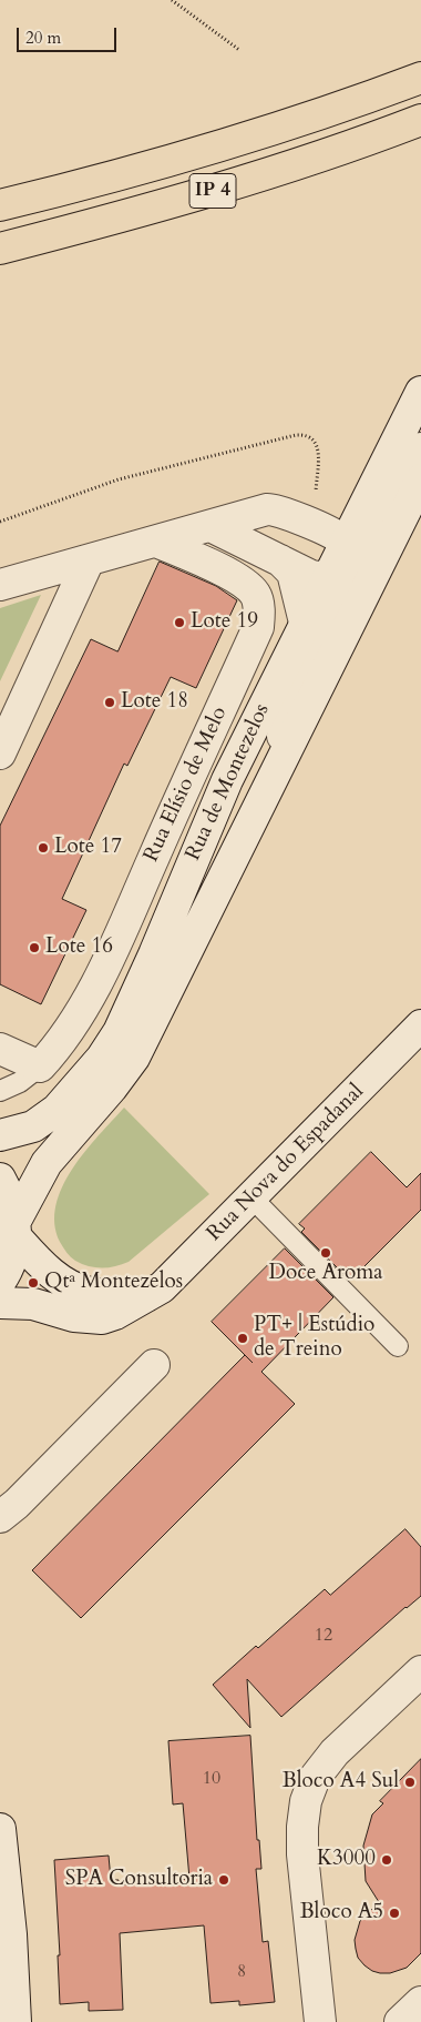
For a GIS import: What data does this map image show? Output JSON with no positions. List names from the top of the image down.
{
  "streets": {
    "highway": ["IP 4"],
    "street": ["Rua de Montezelos", "Rua Elísio de Melo", "Rua Nova do Espadanal"]
  },
  "places": [
    "Lote 19",
    "Lote 18",
    "Lote 17",
    "Lote 16",
    "Doce Aroma",
    "Qtª Montezelos",
    "PT+ | Estúdio de Treino",
    "Bloco A4 Sul",
    "K3000",
    "SPA Consultoria",
    "Bloco A5"
  ],
  "house_numbers": ["12", "10", "8"],
  "scale_bar": "20 m"
}
